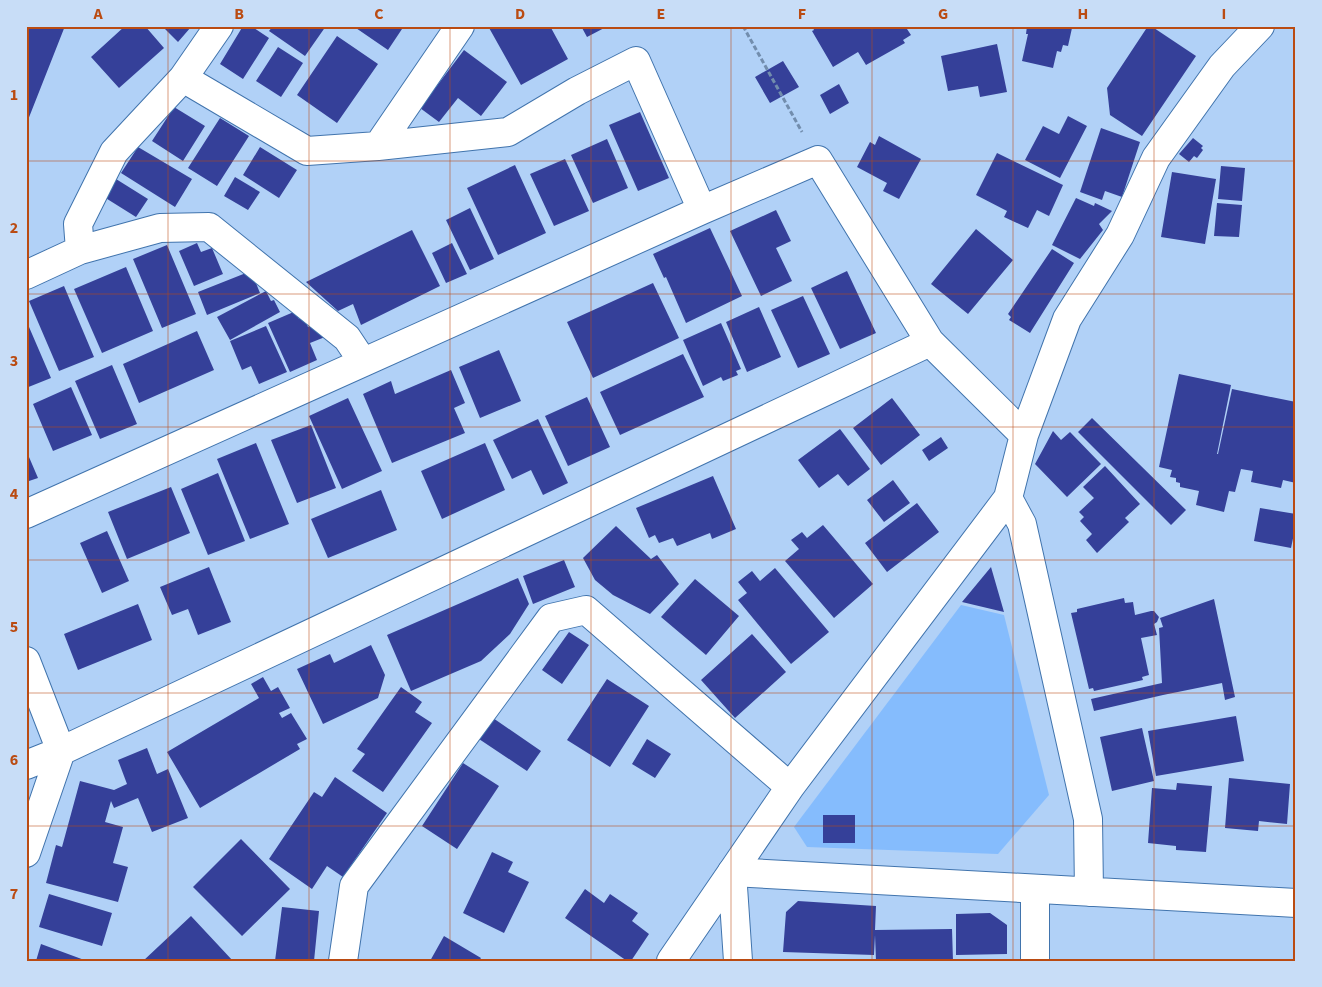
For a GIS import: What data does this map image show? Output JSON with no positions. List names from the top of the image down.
{
  "grid": {
    "columns": [
      "A",
      "B",
      "C",
      "D",
      "E",
      "F",
      "G",
      "H",
      "I"
    ],
    "rows": [
      "1",
      "2",
      "3",
      "4",
      "5",
      "6",
      "7"
    ]
  }
}
